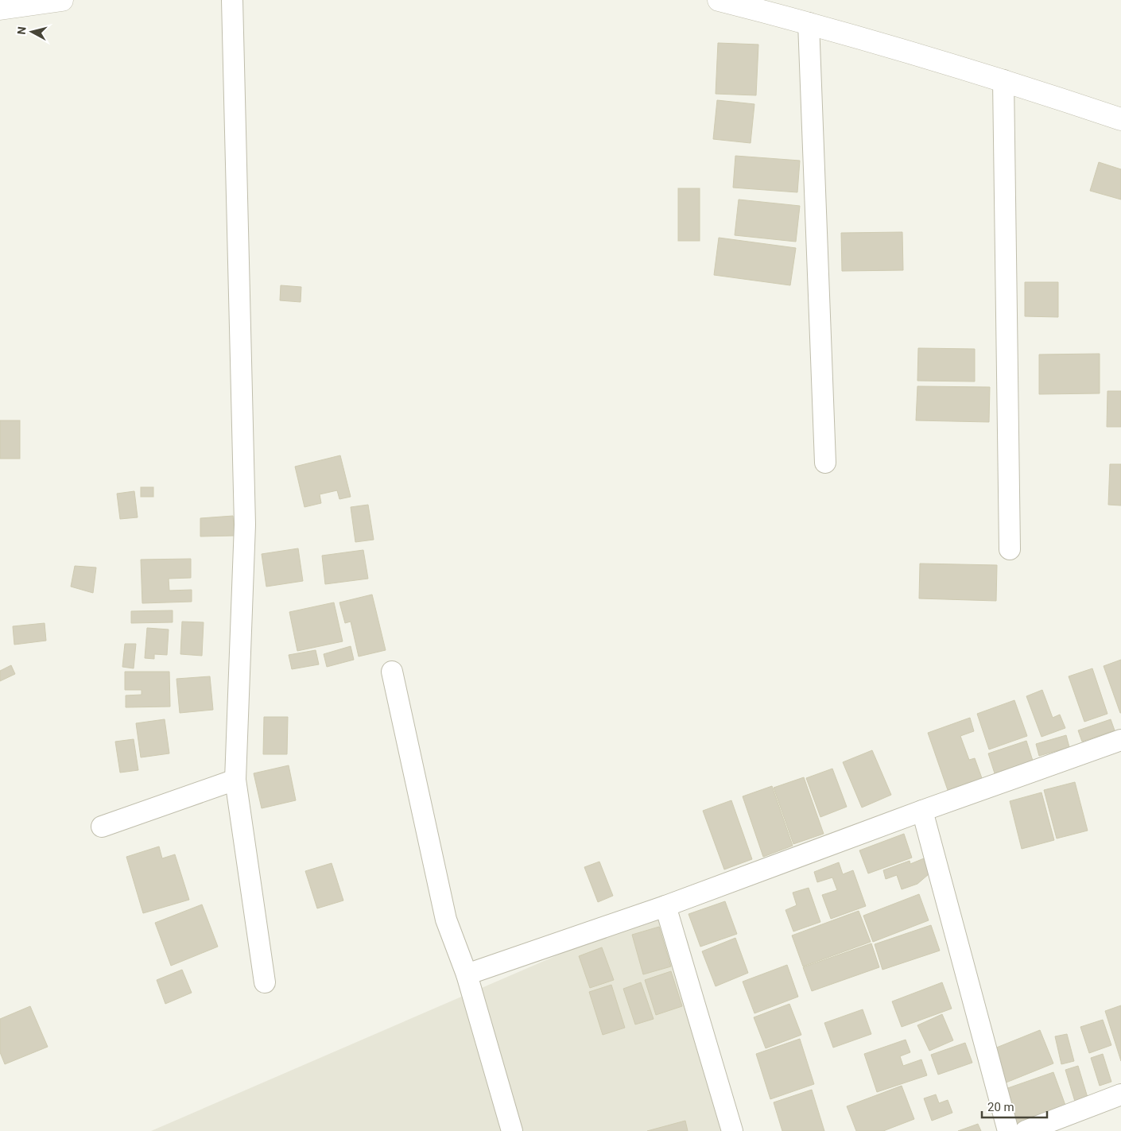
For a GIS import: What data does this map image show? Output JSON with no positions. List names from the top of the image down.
{
  "scale_bar": "20 m",
  "north": "left"
}
